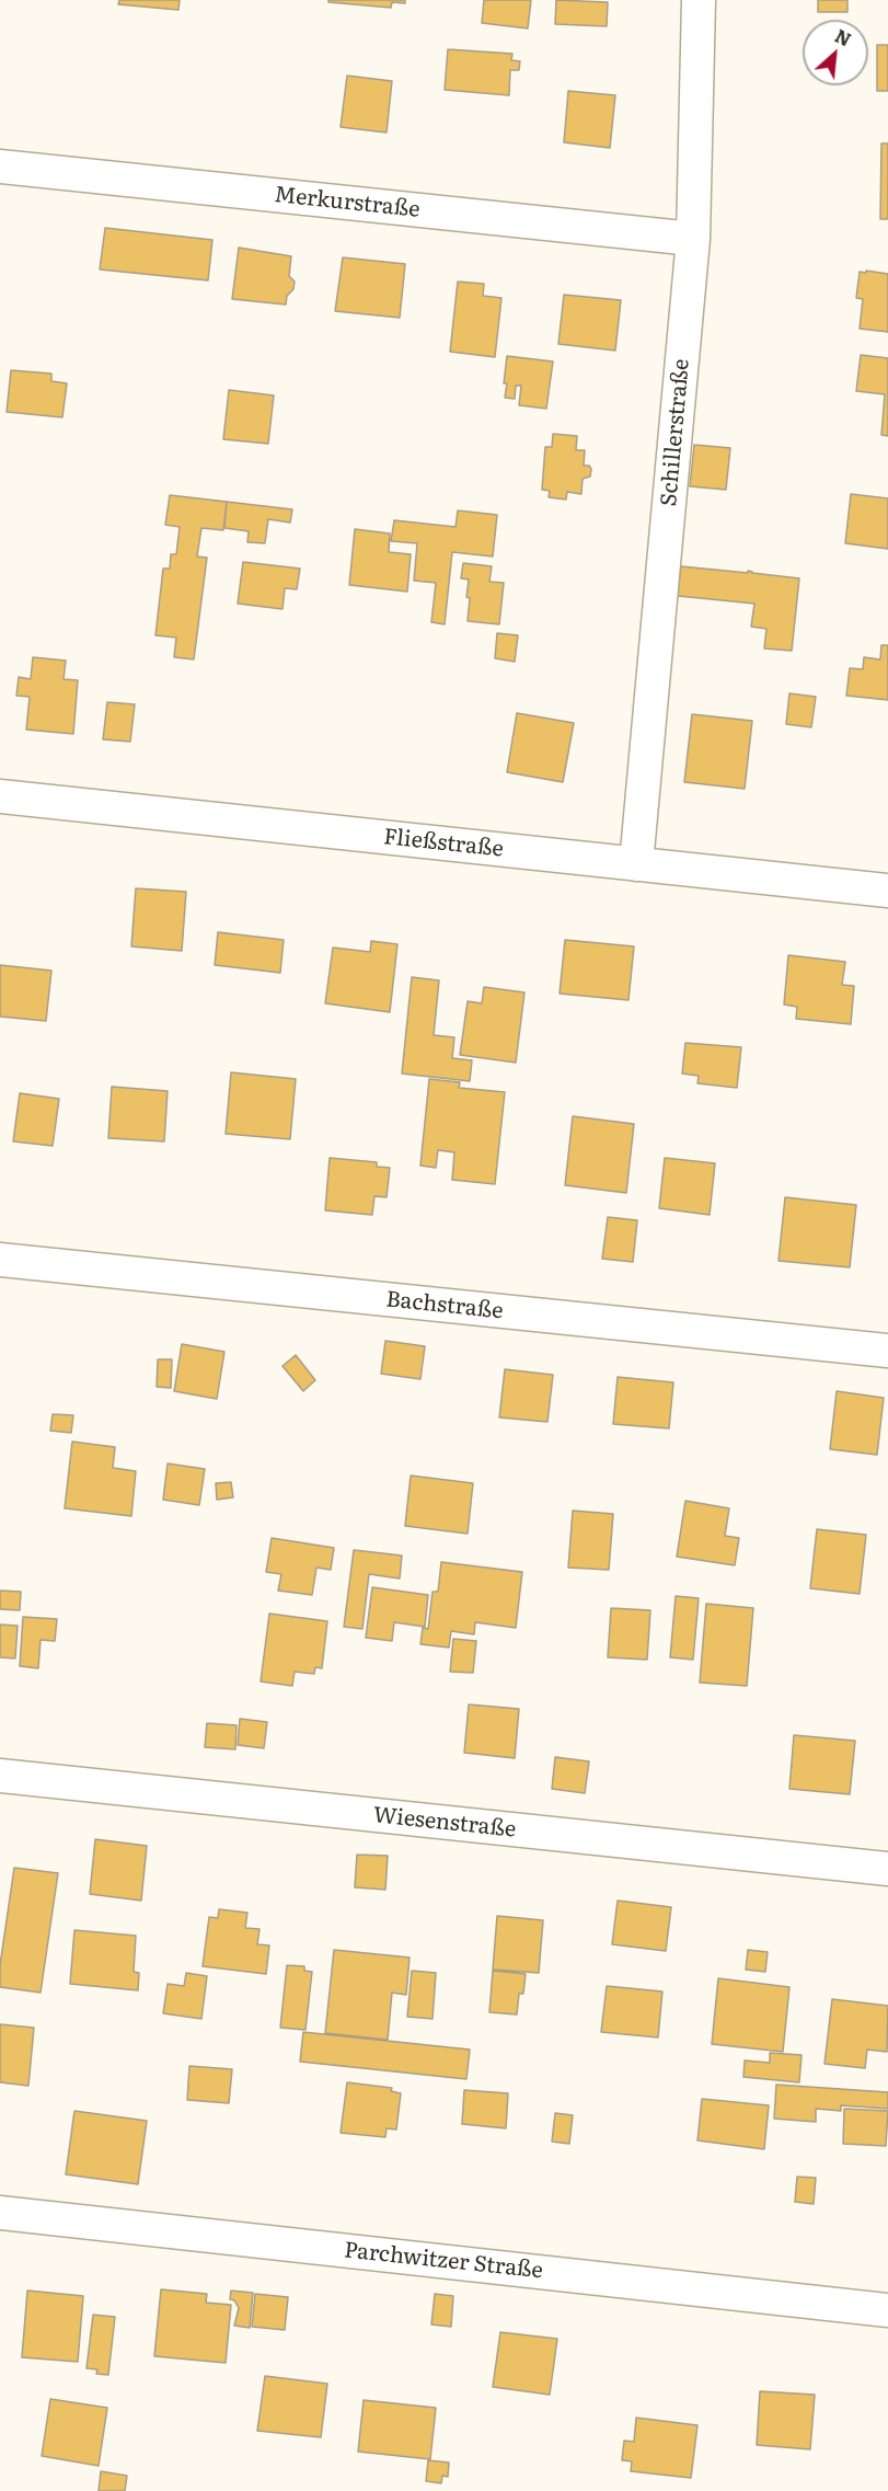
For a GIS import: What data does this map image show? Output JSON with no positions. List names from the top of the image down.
{
  "streets": {
    "street": [
      "Merkurstraße",
      "Schillerstraße",
      "Fließstraße",
      "Bachstraße",
      "Wiesenstraße",
      "Parchwitzer Straße"
    ]
  },
  "crossings": [
    ["Merkurstraße", "Schillerstraße"],
    ["Schillerstraße", "Fließstraße"]
  ],
  "north": "top right"
}
